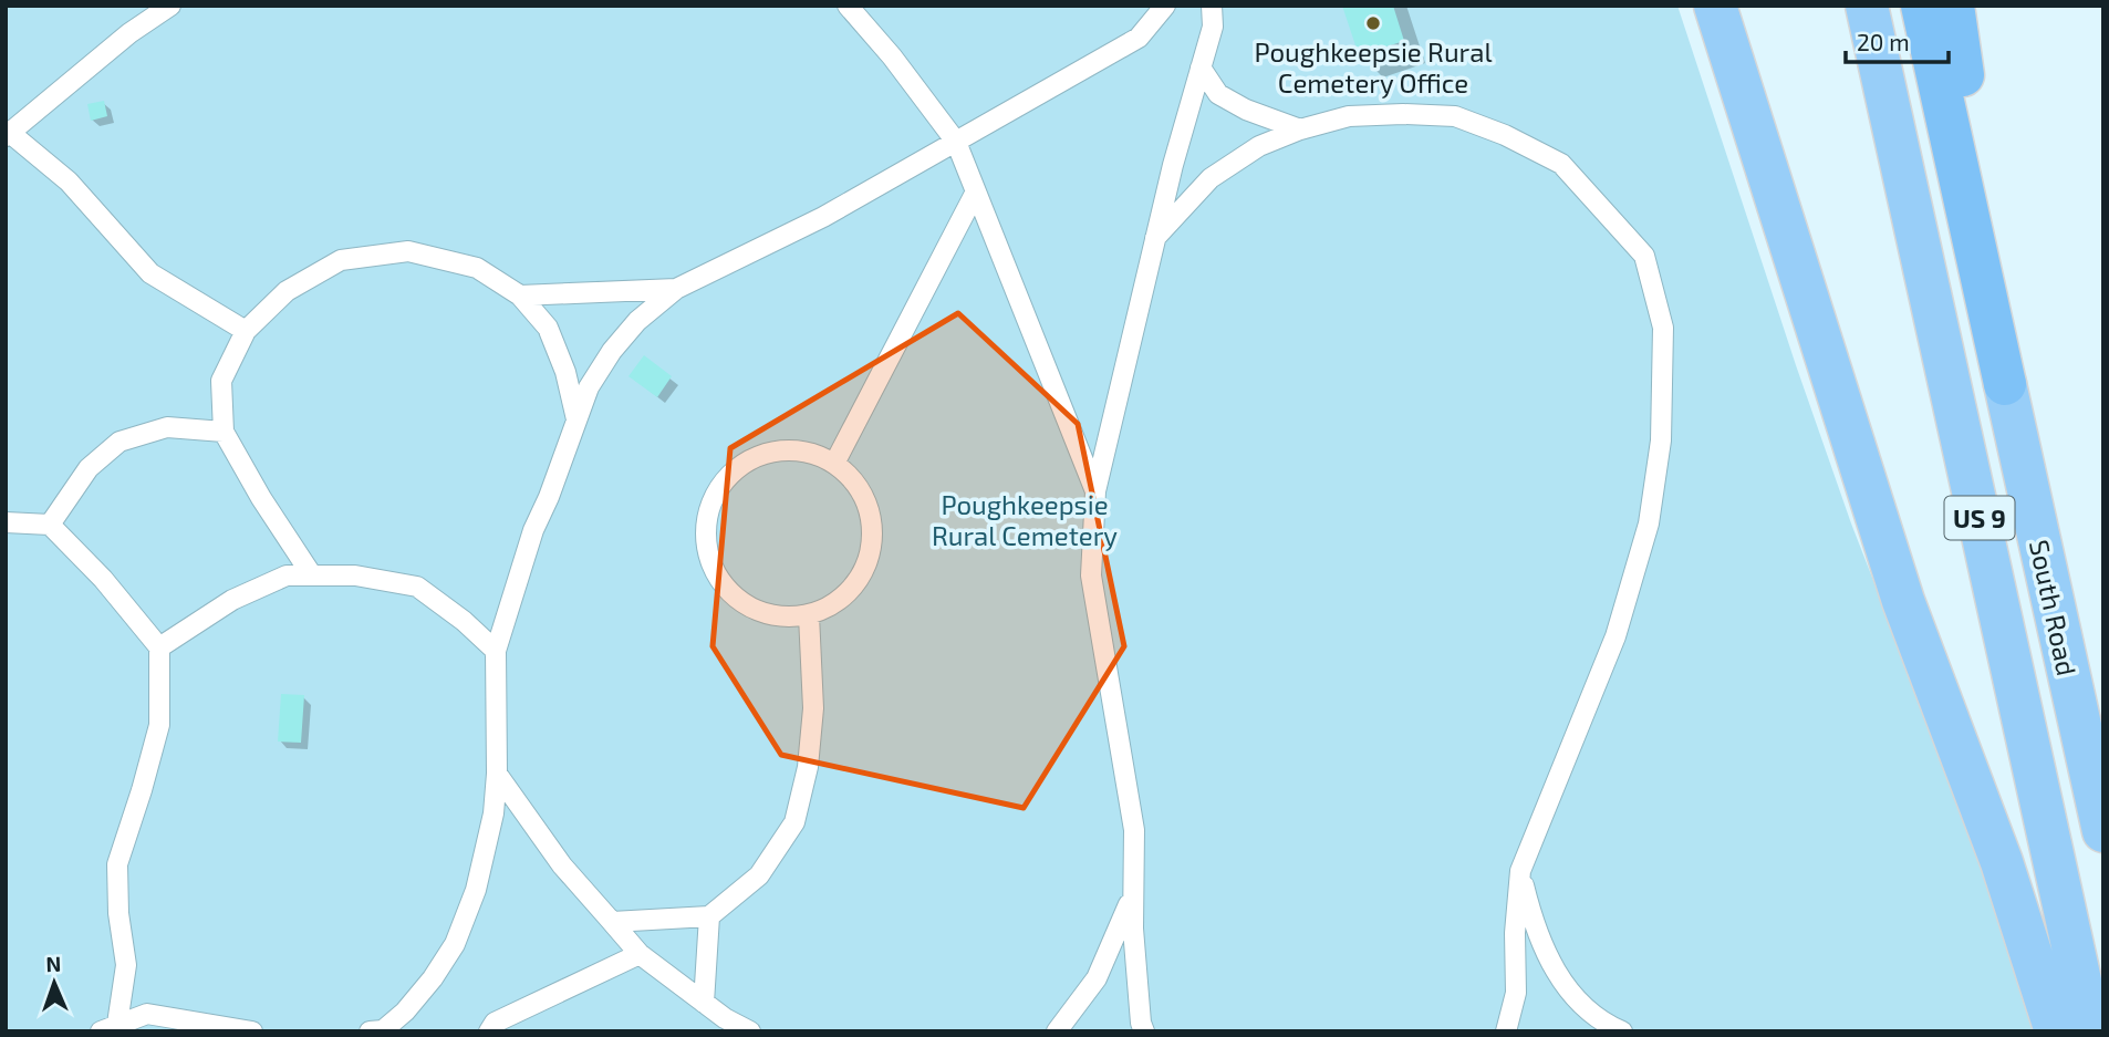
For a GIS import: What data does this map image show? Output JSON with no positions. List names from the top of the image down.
{
  "streets": {
    "highway": ["US 9", "South Road"]
  },
  "crossings": [
    ["US 9", "South Road"]
  ],
  "parks": ["Poughkeepsie Rural Cemetery"],
  "places": ["Poughkeepsie Rural Cemetery Office"],
  "scale_bar": "20 m",
  "north": "top"
}
